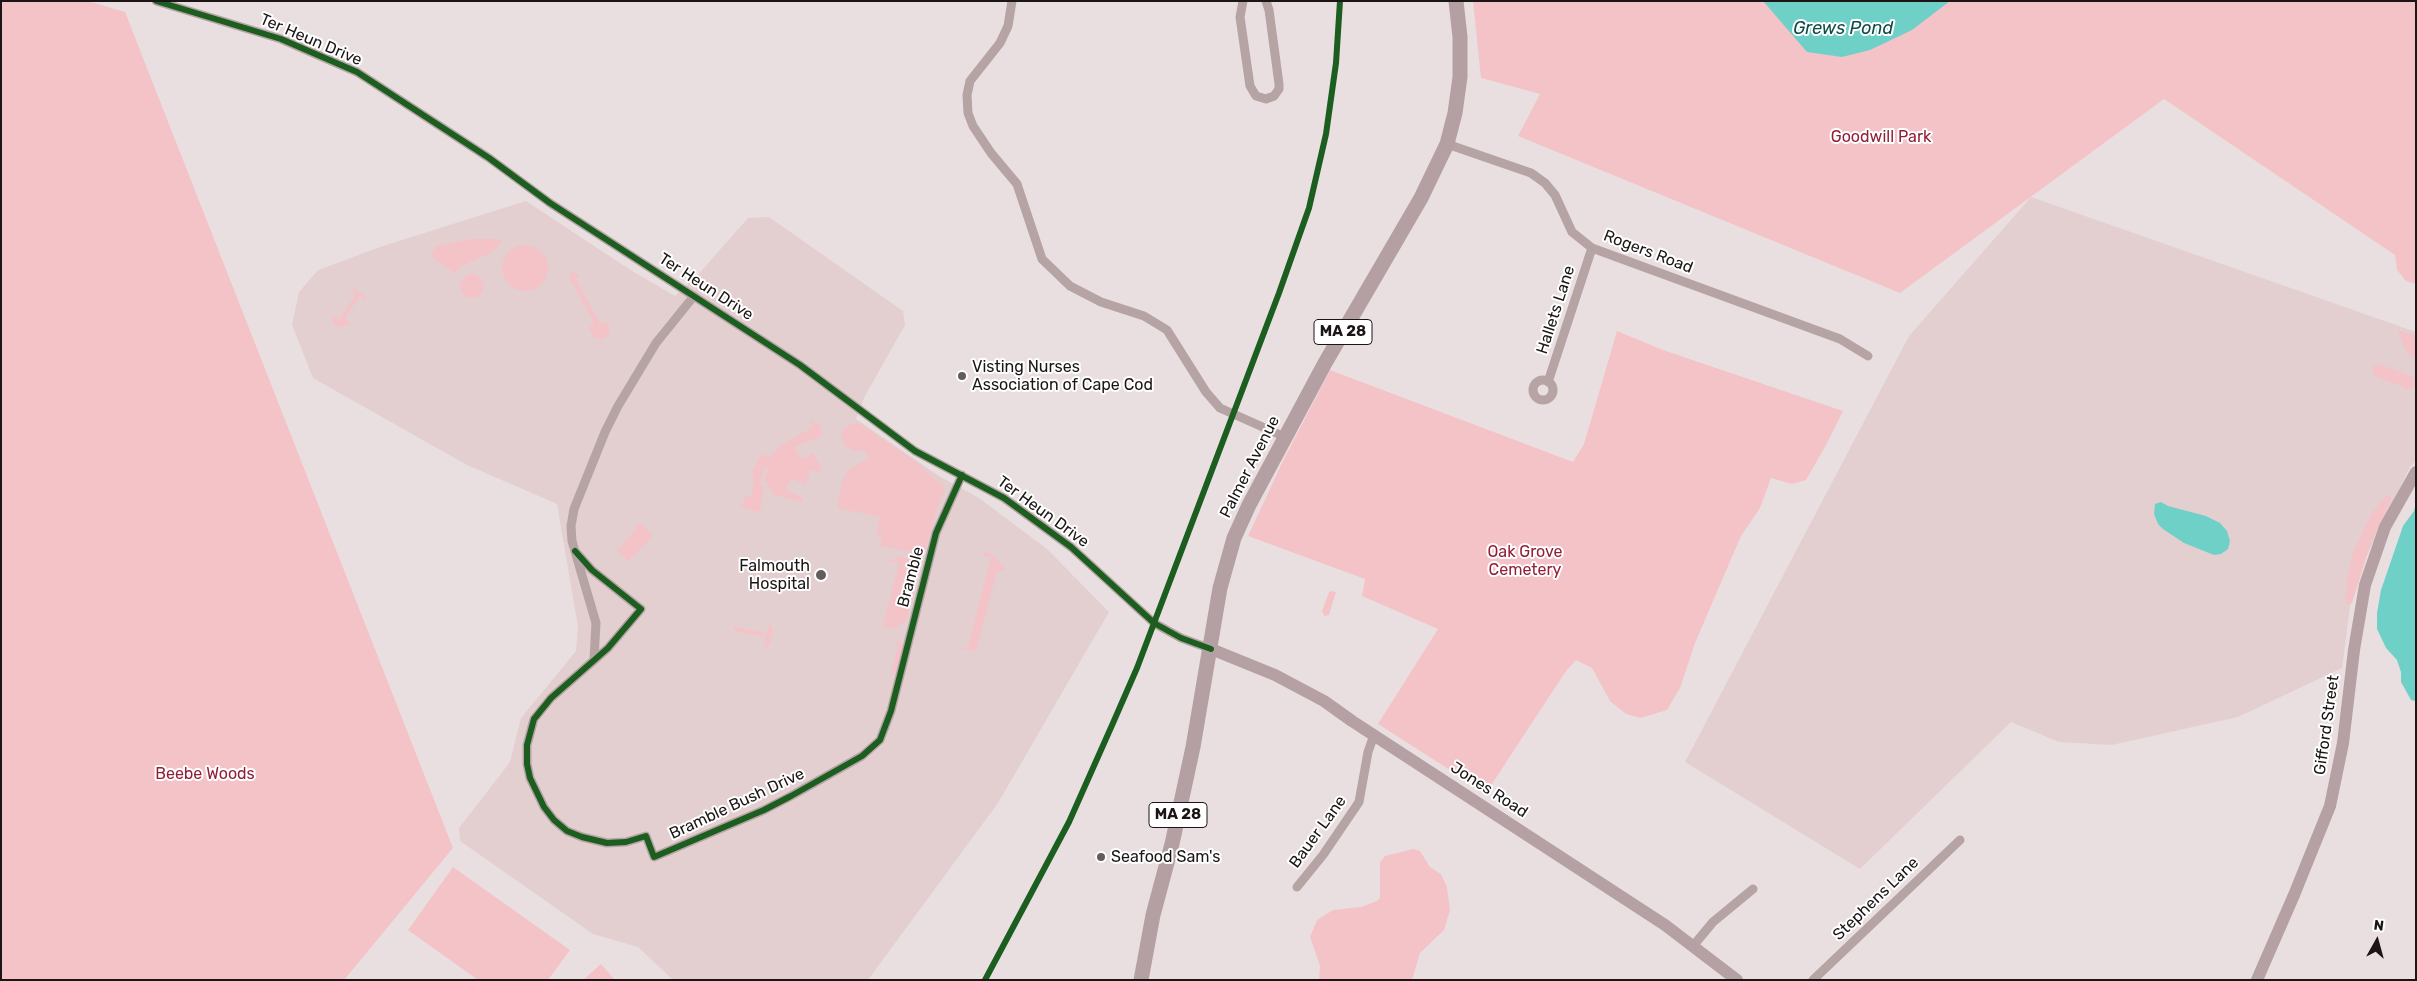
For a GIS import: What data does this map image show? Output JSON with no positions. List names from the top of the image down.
{
  "streets": {
    "highway": ["MA 28", "Palmer Avenue"],
    "main road": ["Gifford Street", "Jones Road"],
    "street": [
      "Ter Heun Drive",
      "Rogers Road",
      "Hallets Lane",
      "Bramble",
      "Bramble Bush Drive",
      "Bauer Lane",
      "Stephens Lane"
    ]
  },
  "crossings": [
    ["Ter Heun Drive", "Palmer Avenue"],
    ["Ter Heun Drive", "Bramble"],
    ["Ter Heun Drive", "Jones Road"],
    ["Rogers Road", "Hallets Lane"],
    ["Rogers Road", "Palmer Avenue"],
    ["Palmer Avenue", "Jones Road"],
    ["Bramble", "Bramble Bush Drive"],
    ["Jones Road", "Bauer Lane"]
  ],
  "water": ["Grews Pond"],
  "parks": ["Goodwill Park", "Oak Grove Cemetery", "Beebe Woods"],
  "places": ["Visting Nurses Association of Cape Cod", "Falmouth Hospital", "Seafood Sam's"],
  "north": "top"
}
